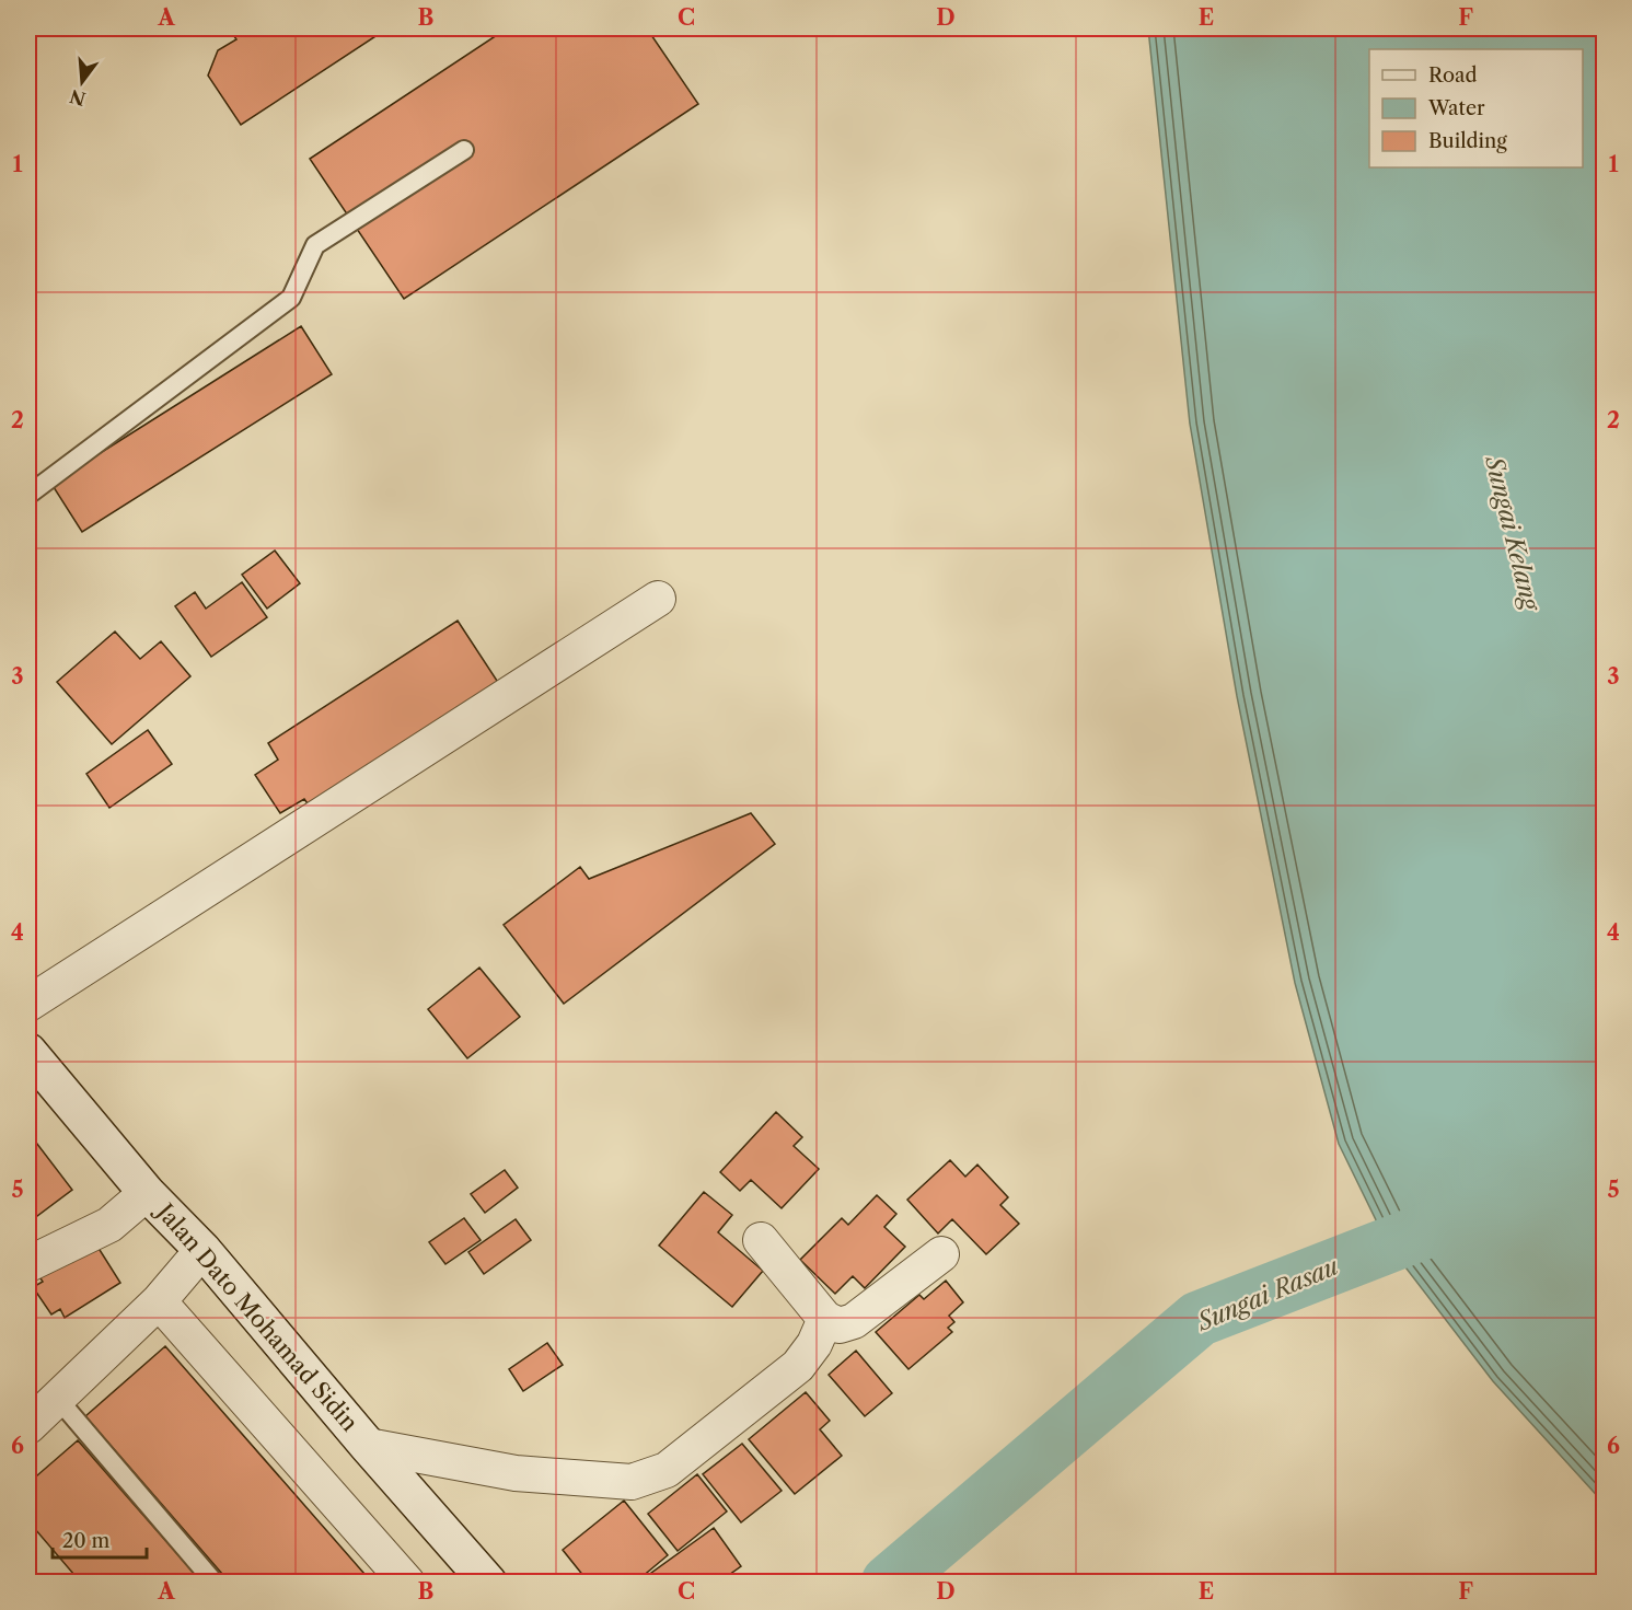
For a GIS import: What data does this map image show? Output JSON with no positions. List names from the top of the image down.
{
  "streets": {
    "main road": ["Jalan Dato Mohamad Sidin"]
  },
  "water": ["Sungai Kelang", "Sungai Rasau"],
  "legend": ["Road", "Water", "Building"],
  "scale_bar": "20 m",
  "north": "bottom",
  "grid": {
    "columns": [
      "A",
      "B",
      "C",
      "D",
      "E",
      "F"
    ],
    "rows": [
      "1",
      "2",
      "3",
      "4",
      "5",
      "6"
    ]
  }
}
